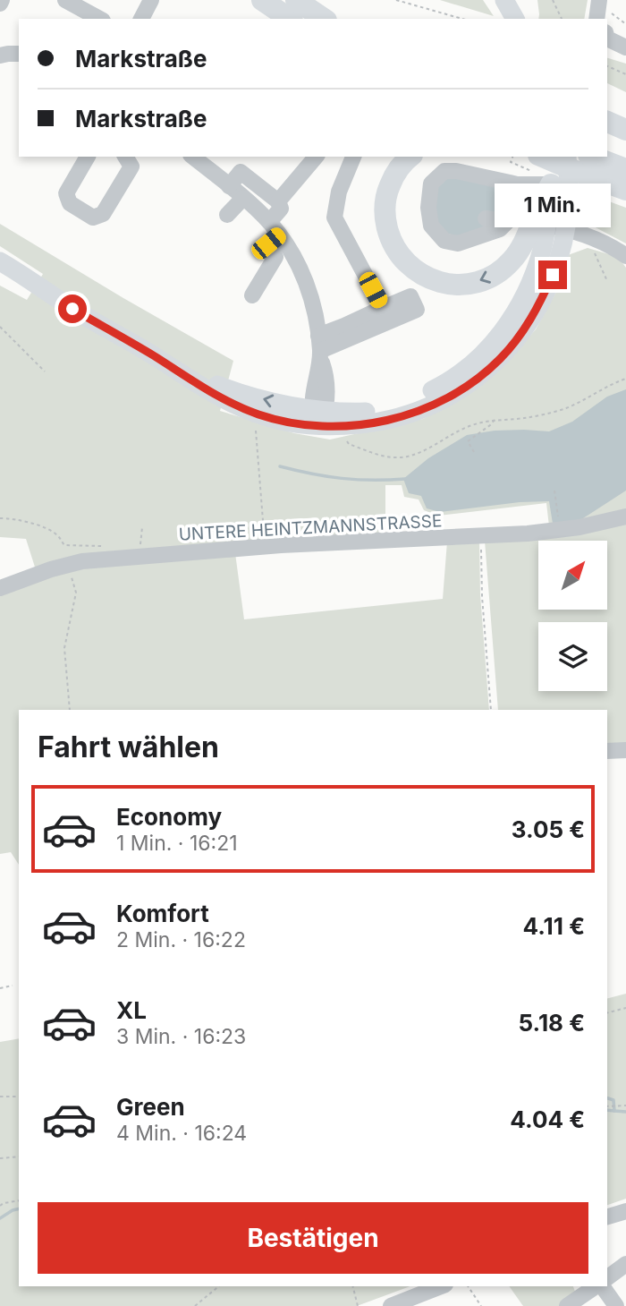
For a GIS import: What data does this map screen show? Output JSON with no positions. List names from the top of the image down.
{
  "streets": {
    "street": ["UNTERE HEINTZMANNSTRASSE"]
  },
  "north": "top right",
  "page": {
    "banner": ["Markstraße", "Markstraße"],
    "bubble": "1 Min.",
    "heading": "Fahrt wählen",
    "list": [
      {
        "name": "Economy",
        "note": "1 Min. · 16:21",
        "value": "3.05 €"
      },
      {
        "name": "Komfort",
        "note": "2 Min. · 16:22",
        "value": "4.11 €"
      },
      {
        "name": "XL",
        "note": "3 Min. · 16:23",
        "value": "5.18 €"
      },
      {
        "name": "Green",
        "note": "4 Min. · 16:24",
        "value": "4.04 €"
      }
    ],
    "buttons": "Bestätigen"
  }
}
